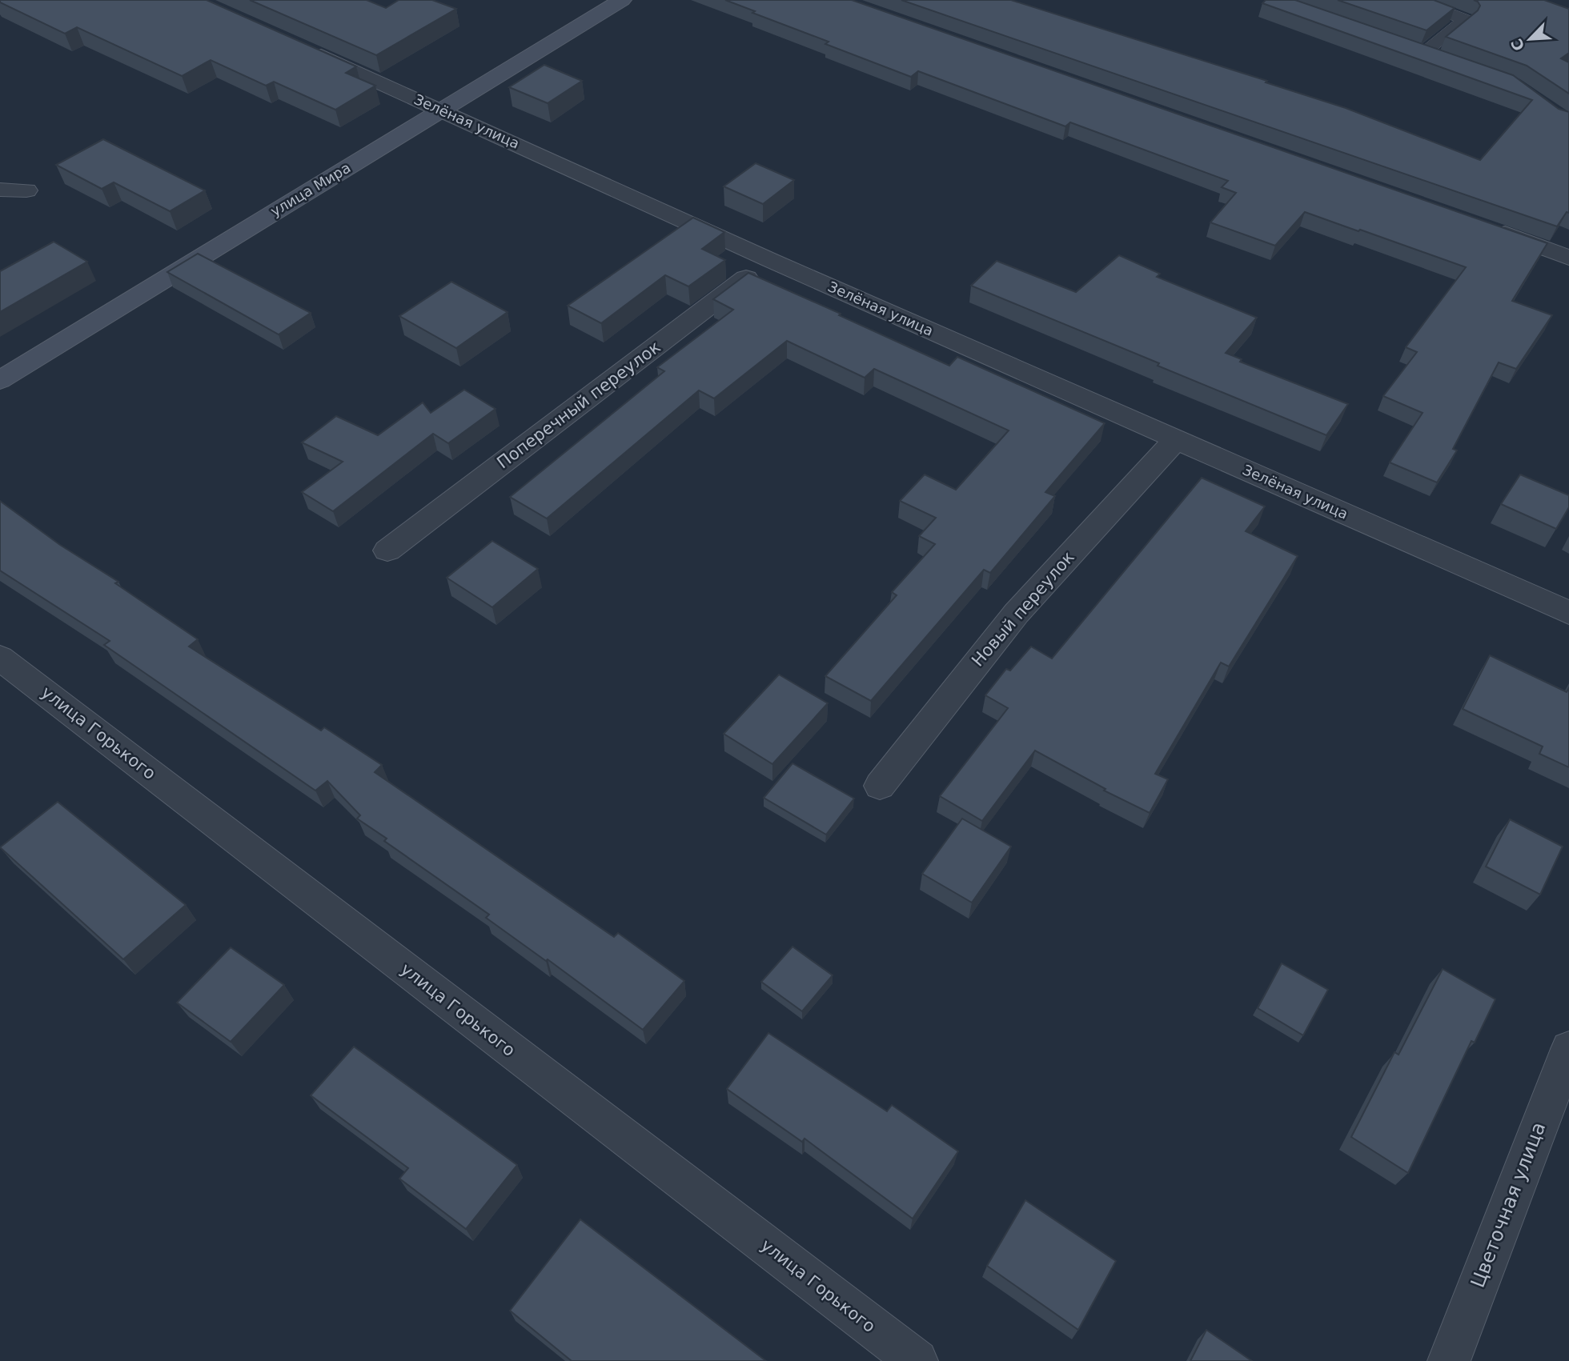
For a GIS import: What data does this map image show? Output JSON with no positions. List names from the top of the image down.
{
  "streets": {
    "main road": ["улица Мира"],
    "street": [
      "Зелёная улица",
      "Поперечный переулок",
      "Новый переулок",
      "улица Горького",
      "Цветочная улица"
    ]
  },
  "crossings": [
    ["Зелёная улица", "улица Мира"],
    ["Зелёная улица", "Поперечный переулок"],
    ["Зелёная улица", "Новый переулок"]
  ],
  "north": "bottom left"
}
